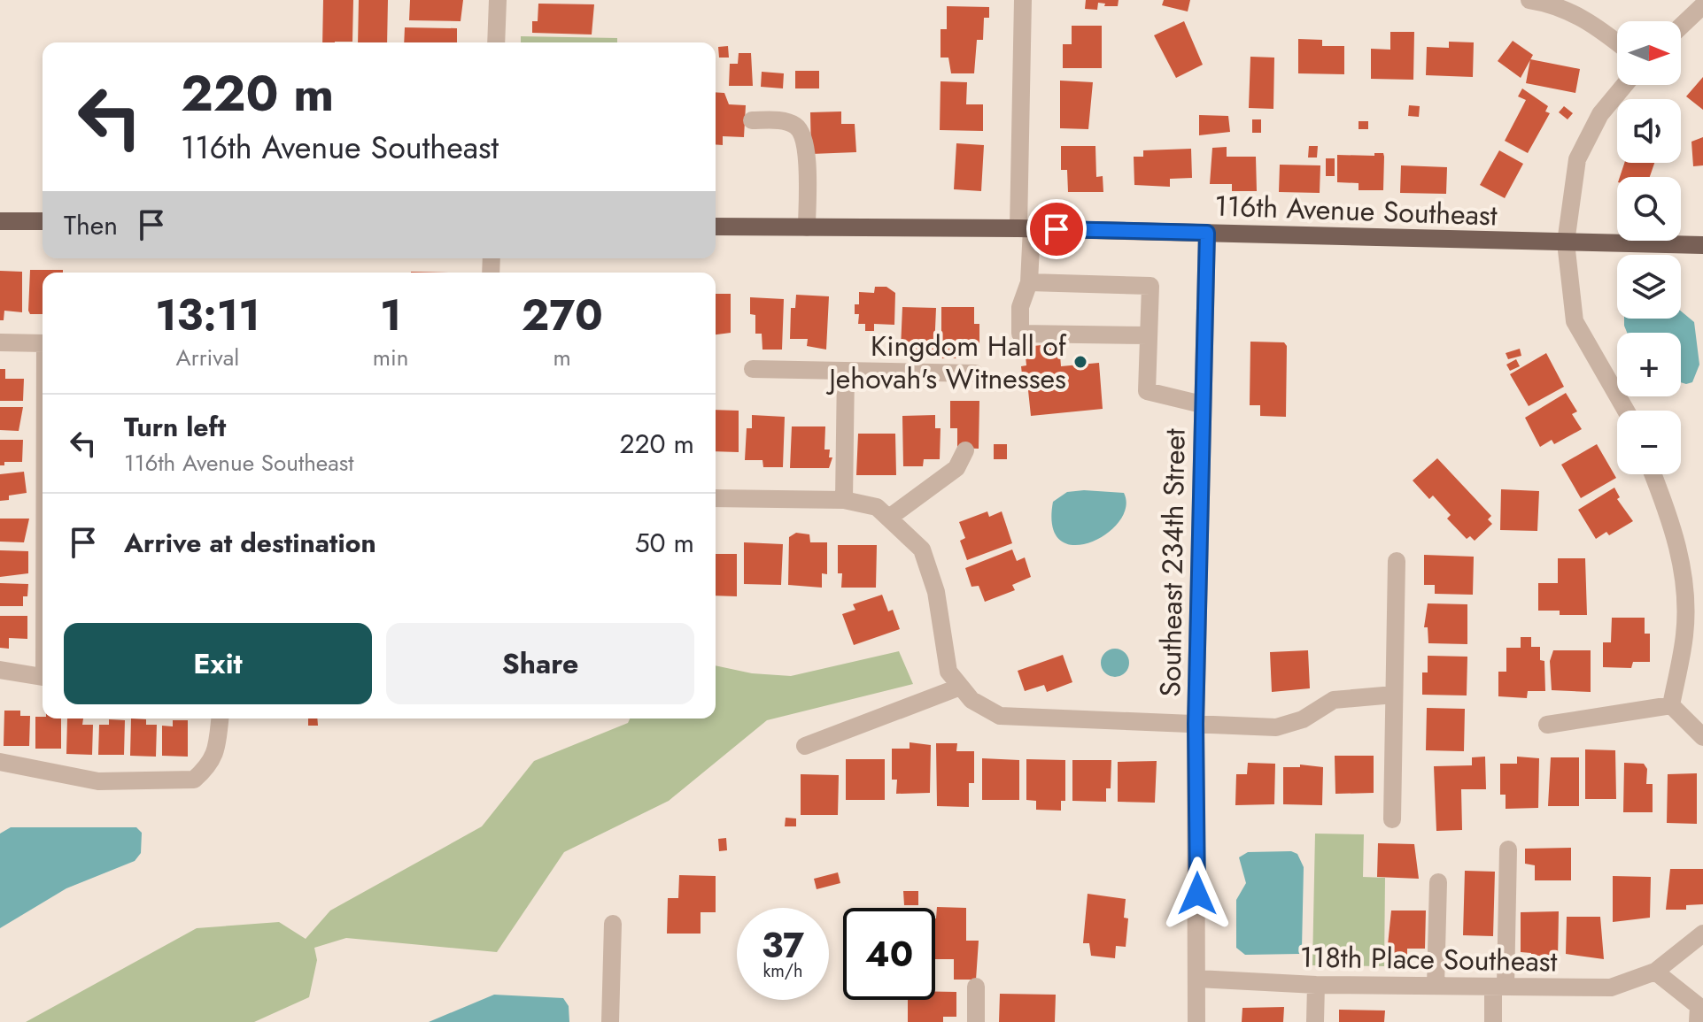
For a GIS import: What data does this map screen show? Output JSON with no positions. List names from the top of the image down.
{
  "streets": {
    "main road": ["116th Avenue Southeast"],
    "street": ["Southeast 234th Street", "118th Place Southeast"]
  },
  "crossings": [
    ["116th Avenue Southeast", "Southeast 234th Street"],
    ["Southeast 234th Street", "118th Place Southeast"]
  ],
  "places": ["Kingdom Hall of Jehovah's Witnesses"],
  "north": "right",
  "page": {
    "map_buttons": ["+", "−"],
    "turn": ["220 m", "116th Avenue Southeast"],
    "then": "Then",
    "eta": [
      "13:11",
      "Arrival",
      "1",
      "min",
      "270",
      "m"
    ],
    "list": [
      {
        "name": "Turn left",
        "note": "116th Avenue Southeast",
        "value": "220 m"
      },
      {
        "name": "Arrive at destination",
        "value": "50 m"
      }
    ],
    "buttons": ["Exit", "Share"],
    "speed": "37 km/h",
    "limit": "40"
  }
}
